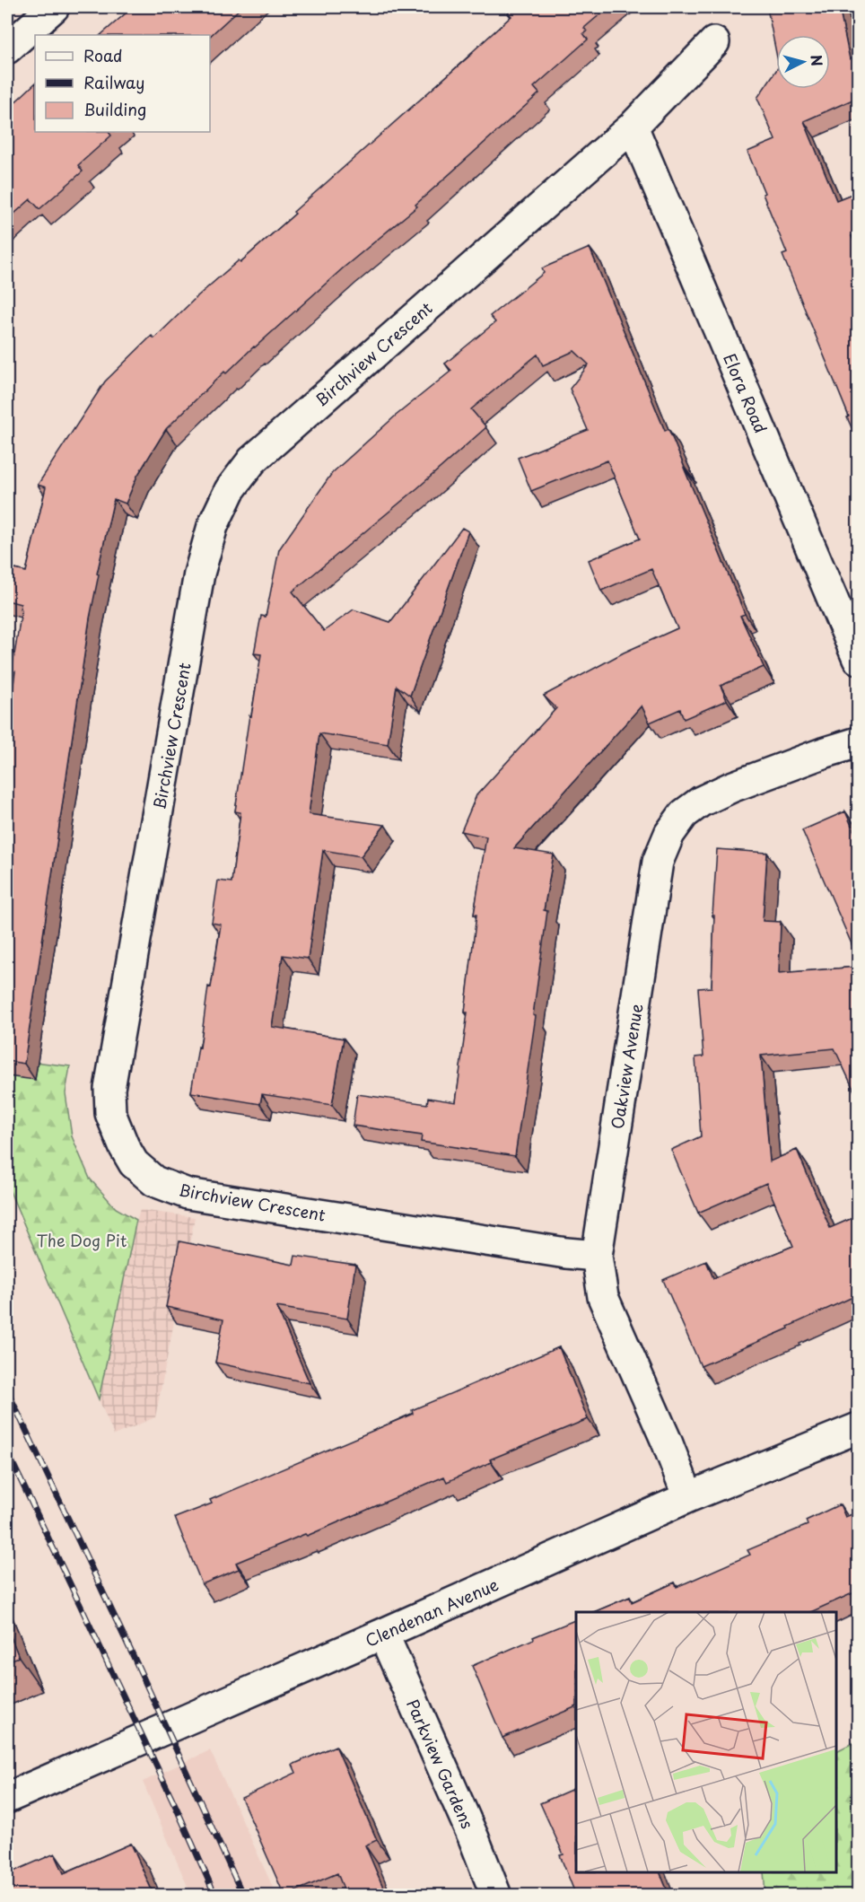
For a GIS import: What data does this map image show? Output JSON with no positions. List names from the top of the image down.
{
  "streets": {
    "street": [
      "Birchview Crescent",
      "Elora Road",
      "Oakview Avenue",
      "Clendenan Avenue",
      "Parkview Gardens"
    ]
  },
  "crossings": [
    ["Birchview Crescent", "Elora Road"],
    ["Birchview Crescent", "Oakview Avenue"],
    ["Oakview Avenue", "Clendenan Avenue"],
    ["Clendenan Avenue", "Parkview Gardens"]
  ],
  "parks": ["The Dog Pit"],
  "legend": ["Road", "Railway", "Building"],
  "north": "right"
}
